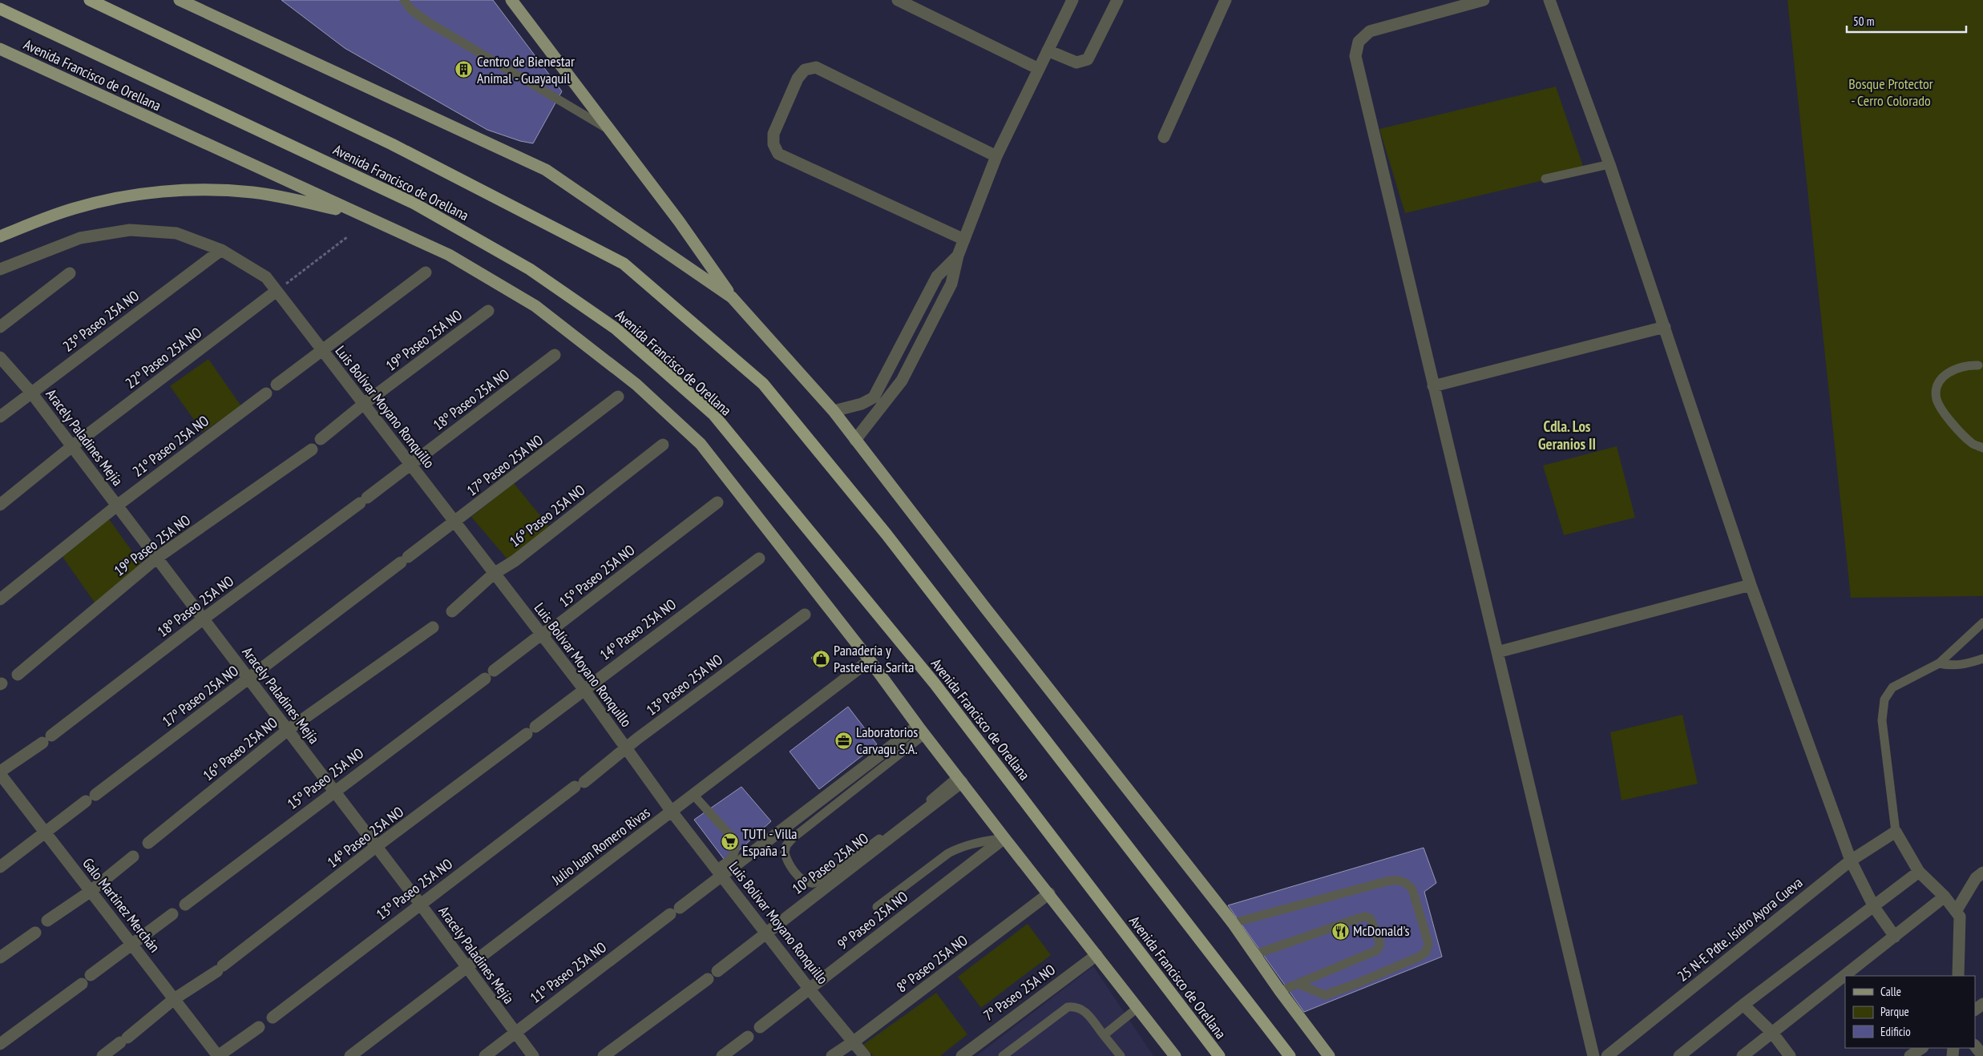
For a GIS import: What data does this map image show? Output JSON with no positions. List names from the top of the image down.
{
  "streets": {
    "highway": ["Avenida Francisco de Orellana"],
    "street": [
      "23º Paseo 25A NO",
      "19º Paseo 25A NO",
      "22º Paseo 25A NO",
      "18º Paseo 25A NO",
      "Luis Bolívar Moyano Ronquillo",
      "Aracely Paladines Mejía",
      "21º Paseo 25A NO",
      "17º Paseo 25A NO",
      "16º Paseo 25A NO",
      "15º Paseo 25A NO",
      "14º Paseo 25A NO",
      "13º Paseo 25A NO",
      "Julio Juan Romero Rivas",
      "10º Paseo 25A NO",
      "Galo Martínez Merchán",
      "9º Paseo 25A NO",
      "25 N-E Pdte. Isidro Ayora Cueva",
      "8º Paseo 25A NO",
      "11º Paseo 25A NO",
      "7º Paseo 25A NO"
    ]
  },
  "crossings": [
    ["Avenida Francisco de Orellana", "Julio Juan Romero Rivas"],
    ["Avenida Francisco de Orellana", "10º Paseo 25A NO"],
    ["Avenida Francisco de Orellana", "9º Paseo 25A NO"],
    ["Avenida Francisco de Orellana", "8º Paseo 25A NO"],
    ["Avenida Francisco de Orellana", "11º Paseo 25A NO"],
    ["Avenida Francisco de Orellana", "7º Paseo 25A NO"],
    ["23º Paseo 25A NO", "Luis Bolívar Moyano Ronquillo"],
    ["23º Paseo 25A NO", "Aracely Paladines Mejía"],
    ["19º Paseo 25A NO", "Luis Bolívar Moyano Ronquillo"],
    ["19º Paseo 25A NO", "Aracely Paladines Mejía"],
    ["22º Paseo 25A NO", "Luis Bolívar Moyano Ronquillo"],
    ["22º Paseo 25A NO", "Aracely Paladines Mejía"],
    ["18º Paseo 25A NO", "Luis Bolívar Moyano Ronquillo"],
    ["18º Paseo 25A NO", "Aracely Paladines Mejía"],
    ["18º Paseo 25A NO", "Galo Martínez Merchán"],
    ["Luis Bolívar Moyano Ronquillo", "17º Paseo 25A NO"],
    ["Luis Bolívar Moyano Ronquillo", "16º Paseo 25A NO"],
    ["Luis Bolívar Moyano Ronquillo", "15º Paseo 25A NO"],
    ["Luis Bolívar Moyano Ronquillo", "14º Paseo 25A NO"],
    ["Luis Bolívar Moyano Ronquillo", "13º Paseo 25A NO"],
    ["Luis Bolívar Moyano Ronquillo", "Julio Juan Romero Rivas"],
    ["Luis Bolívar Moyano Ronquillo", "10º Paseo 25A NO"],
    ["Luis Bolívar Moyano Ronquillo", "9º Paseo 25A NO"],
    ["Luis Bolívar Moyano Ronquillo", "8º Paseo 25A NO"],
    ["Luis Bolívar Moyano Ronquillo", "11º Paseo 25A NO"],
    ["Aracely Paladines Mejía", "21º Paseo 25A NO"],
    ["Aracely Paladines Mejía", "17º Paseo 25A NO"],
    ["Aracely Paladines Mejía", "16º Paseo 25A NO"],
    ["Aracely Paladines Mejía", "15º Paseo 25A NO"],
    ["Aracely Paladines Mejía", "14º Paseo 25A NO"],
    ["Aracely Paladines Mejía", "13º Paseo 25A NO"],
    ["Aracely Paladines Mejía", "Julio Juan Romero Rivas"],
    ["Aracely Paladines Mejía", "11º Paseo 25A NO"],
    ["17º Paseo 25A NO", "Galo Martínez Merchán"],
    ["14º Paseo 25A NO", "Galo Martínez Merchán"]
  ],
  "districts": ["Cdla. Los Geranios II"],
  "parks": ["Bosque Protector - Cerro Colorado"],
  "places": {
    "building": ["Centro de Bienestar Animal - Guayaquil"],
    "shop": ["Panadería y Pastelería Sarita"],
    "office": ["Laboratorios Carvagu S.A."],
    "supermarket": ["TUTI - Villa España 1"],
    "restaurant": ["McDonald's"]
  },
  "legend": ["Calle", "Parque", "Edificio"],
  "scale_bar": "50 m"
}
